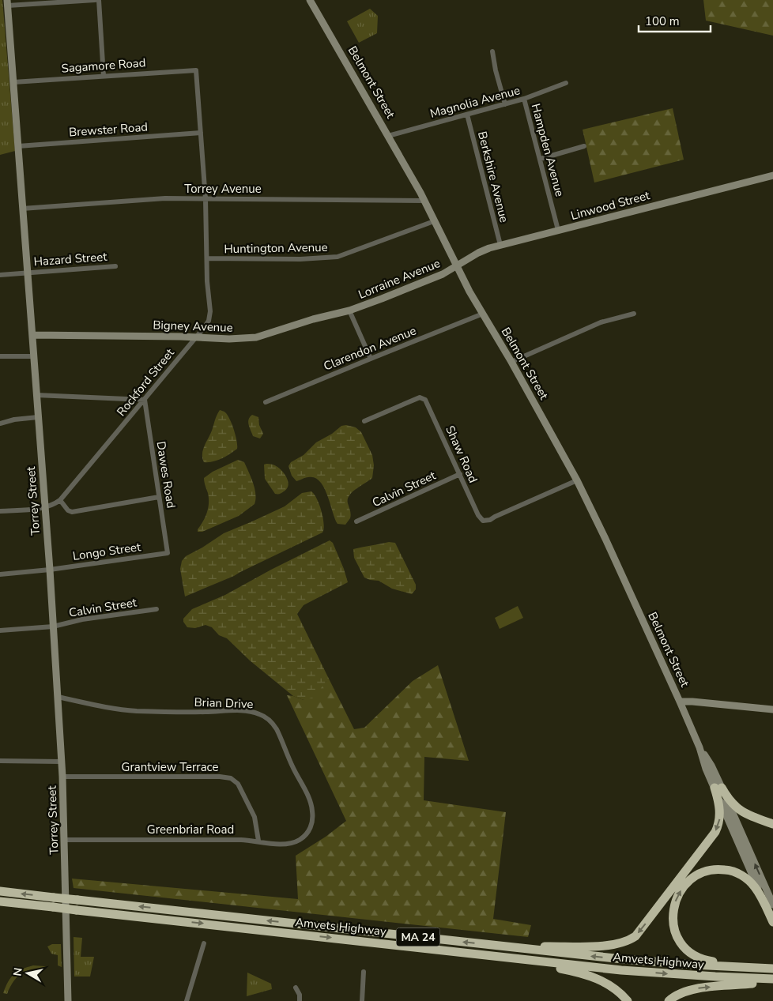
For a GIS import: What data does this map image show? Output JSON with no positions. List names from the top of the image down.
{
  "streets": {
    "highway": ["Belmont Street", "Amvets Highway", "MA 24"],
    "main road": [
      "Linwood Street",
      "Lorraine Avenue",
      "Bigney Avenue",
      "Torrey Street"
    ],
    "street": [
      "Sagamore Road",
      "Magnolia Avenue",
      "Brewster Road",
      "Hampden Avenue",
      "Berkshire Avenue",
      "Torrey Avenue",
      "Huntington Avenue",
      "Hazard Street",
      "Clarendon Avenue",
      "Rockford Street",
      "Shaw Road",
      "Dawes Road",
      "Calvin Street",
      "Longo Street",
      "Brian Drive",
      "Grantview Terrace",
      "Greenbriar Road"
    ]
  },
  "crossings": [
    ["Sagamore Road", "Rockford Street"],
    ["Sagamore Road", "Torrey Street"],
    ["Belmont Street", "Magnolia Avenue"],
    ["Belmont Street", "Torrey Avenue"],
    ["Belmont Street", "Linwood Street"],
    ["Belmont Street", "Huntington Avenue"],
    ["Belmont Street", "Lorraine Avenue"],
    ["Belmont Street", "Clarendon Avenue"],
    ["Belmont Street", "Shaw Road"],
    ["Magnolia Avenue", "Hampden Avenue"],
    ["Magnolia Avenue", "Berkshire Avenue"],
    ["Brewster Road", "Rockford Street"],
    ["Brewster Road", "Torrey Street"],
    ["Hampden Avenue", "Linwood Street"],
    ["Berkshire Avenue", "Linwood Street"],
    ["Torrey Avenue", "Rockford Street"],
    ["Torrey Avenue", "Torrey Street"],
    ["Linwood Street", "Lorraine Avenue"],
    ["Huntington Avenue", "Rockford Street"],
    ["Hazard Street", "Torrey Street"],
    ["Lorraine Avenue", "Bigney Avenue"],
    ["Bigney Avenue", "Rockford Street"],
    ["Bigney Avenue", "Torrey Street"],
    ["Rockford Street", "Dawes Road"],
    ["Rockford Street", "Torrey Street"],
    ["Shaw Road", "Calvin Street"],
    ["Dawes Road", "Longo Street"],
    ["Calvin Street", "Torrey Street"],
    ["Torrey Street", "Longo Street"],
    ["Torrey Street", "Brian Drive"],
    ["Torrey Street", "Grantview Terrace"],
    ["Torrey Street", "Greenbriar Road"],
    ["Brian Drive", "Greenbriar Road"],
    ["Grantview Terrace", "Greenbriar Road"]
  ],
  "scale_bar": "100 m",
  "north": "left"
}
